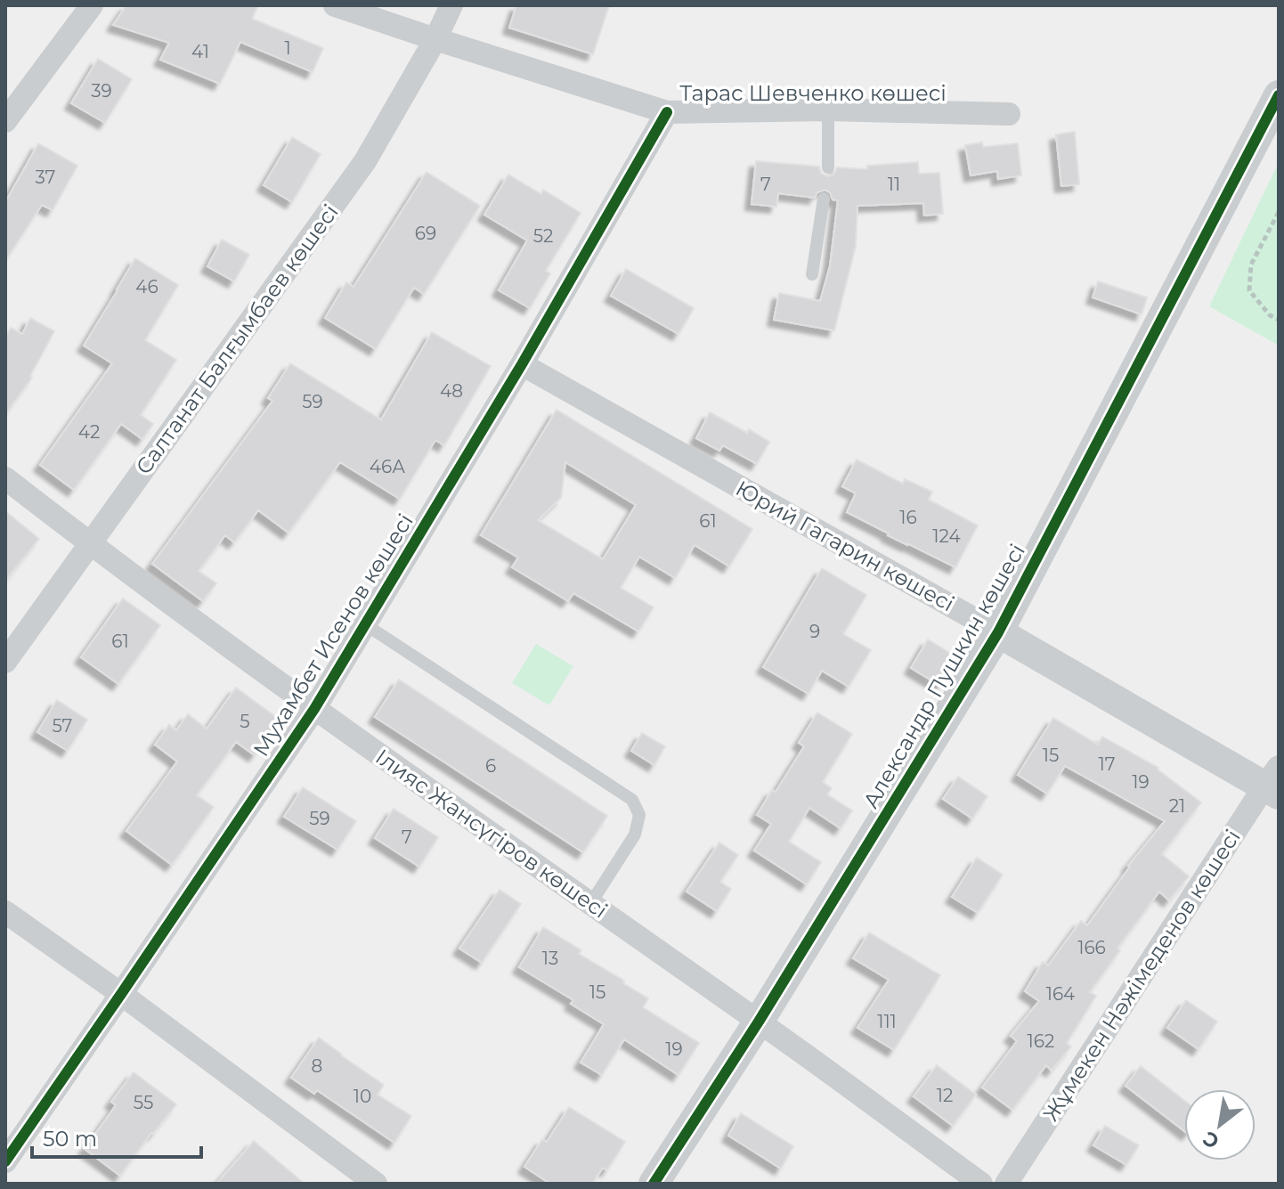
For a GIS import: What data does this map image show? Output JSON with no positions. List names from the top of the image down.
{
  "streets": {
    "street": [
      "Тарас Шевченко көшесі",
      "Салтанат Балғымбаев көшесі",
      "Юрий Гагарин көшесі",
      "Мухамбет Исенов көшесі",
      "Александр Пушкин көшесі",
      "Ілияс Жансүгіров көшесі",
      "Жұмекен Нәжімеденов көшесі"
    ]
  },
  "crossings": [
    ["Тарас Шевченко көшесі", "Салтанат Балғымбаев көшесі"],
    ["Тарас Шевченко көшесі", "Мухамбет Исенов көшесі"],
    ["Салтанат Балғымбаев көшесі", "Ілияс Жансүгіров көшесі"],
    ["Юрий Гагарин көшесі", "Мухамбет Исенов көшесі"],
    ["Юрий Гагарин көшесі", "Александр Пушкин көшесі"],
    ["Юрий Гагарин көшесі", "Жұмекен Нәжімеденов көшесі"],
    ["Мухамбет Исенов көшесі", "Ілияс Жансүгіров көшесі"],
    ["Александр Пушкин көшесі", "Ілияс Жансүгіров көшесі"]
  ],
  "house_numbers": [
    "1",
    "41",
    "39",
    "37",
    "7",
    "11",
    "69",
    "52",
    "46",
    "48",
    "59",
    "42",
    "46А",
    "16",
    "61",
    "124",
    "9",
    "61",
    "5",
    "57",
    "15",
    "17",
    "6",
    "19",
    "21",
    "59",
    "7",
    "166",
    "13",
    "15",
    "164",
    "111",
    "162",
    "19",
    "8",
    "12",
    "10",
    "55"
  ],
  "scale_bar": "50 m",
  "north": "bottom left"
}
